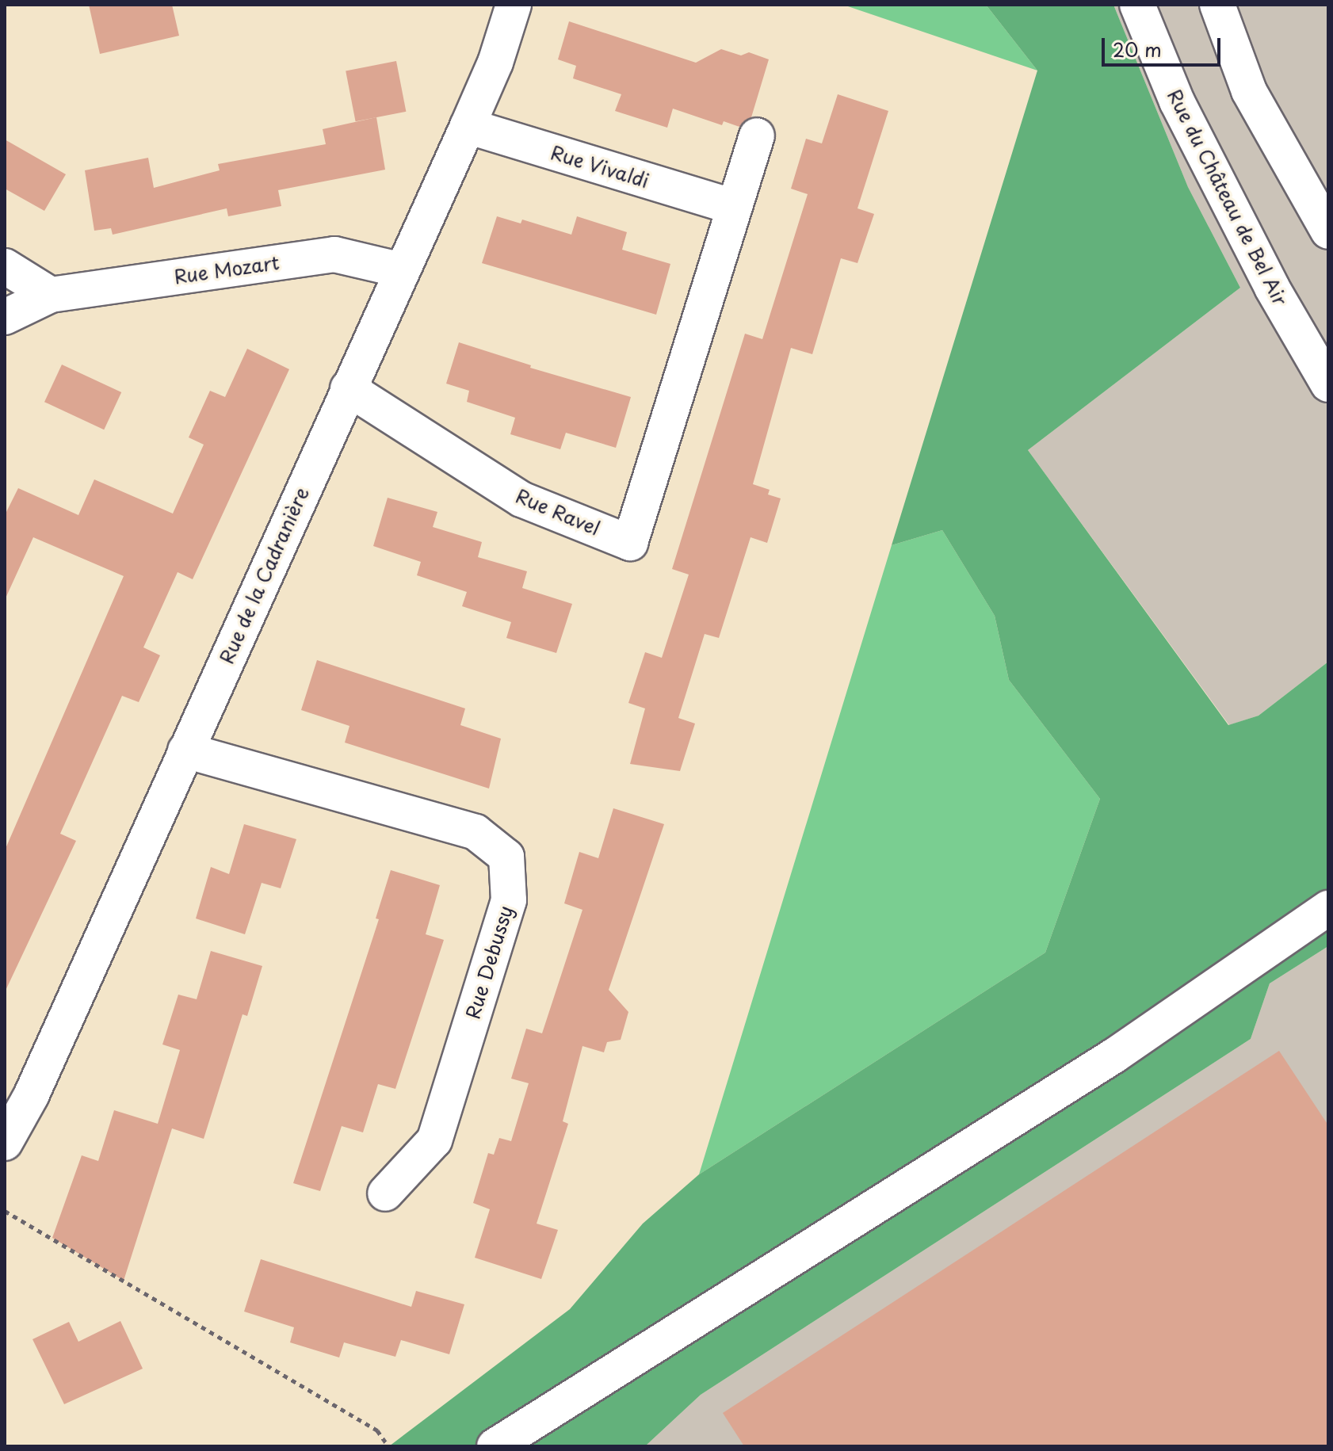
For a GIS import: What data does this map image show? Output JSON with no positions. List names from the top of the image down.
{
  "streets": {
    "street": [
      "Rue Vivaldi",
      "Rue du Château de Bel Air",
      "Rue Mozart",
      "Rue Ravel",
      "Rue de la Cadranière",
      "Rue Debussy"
    ]
  },
  "crossings": [
    ["Rue Vivaldi", "Rue Ravel"],
    ["Rue Vivaldi", "Rue de la Cadranière"],
    ["Rue Mozart", "Rue de la Cadranière"],
    ["Rue Ravel", "Rue de la Cadranière"],
    ["Rue de la Cadranière", "Rue Debussy"]
  ],
  "scale_bar": "20 m"
}
